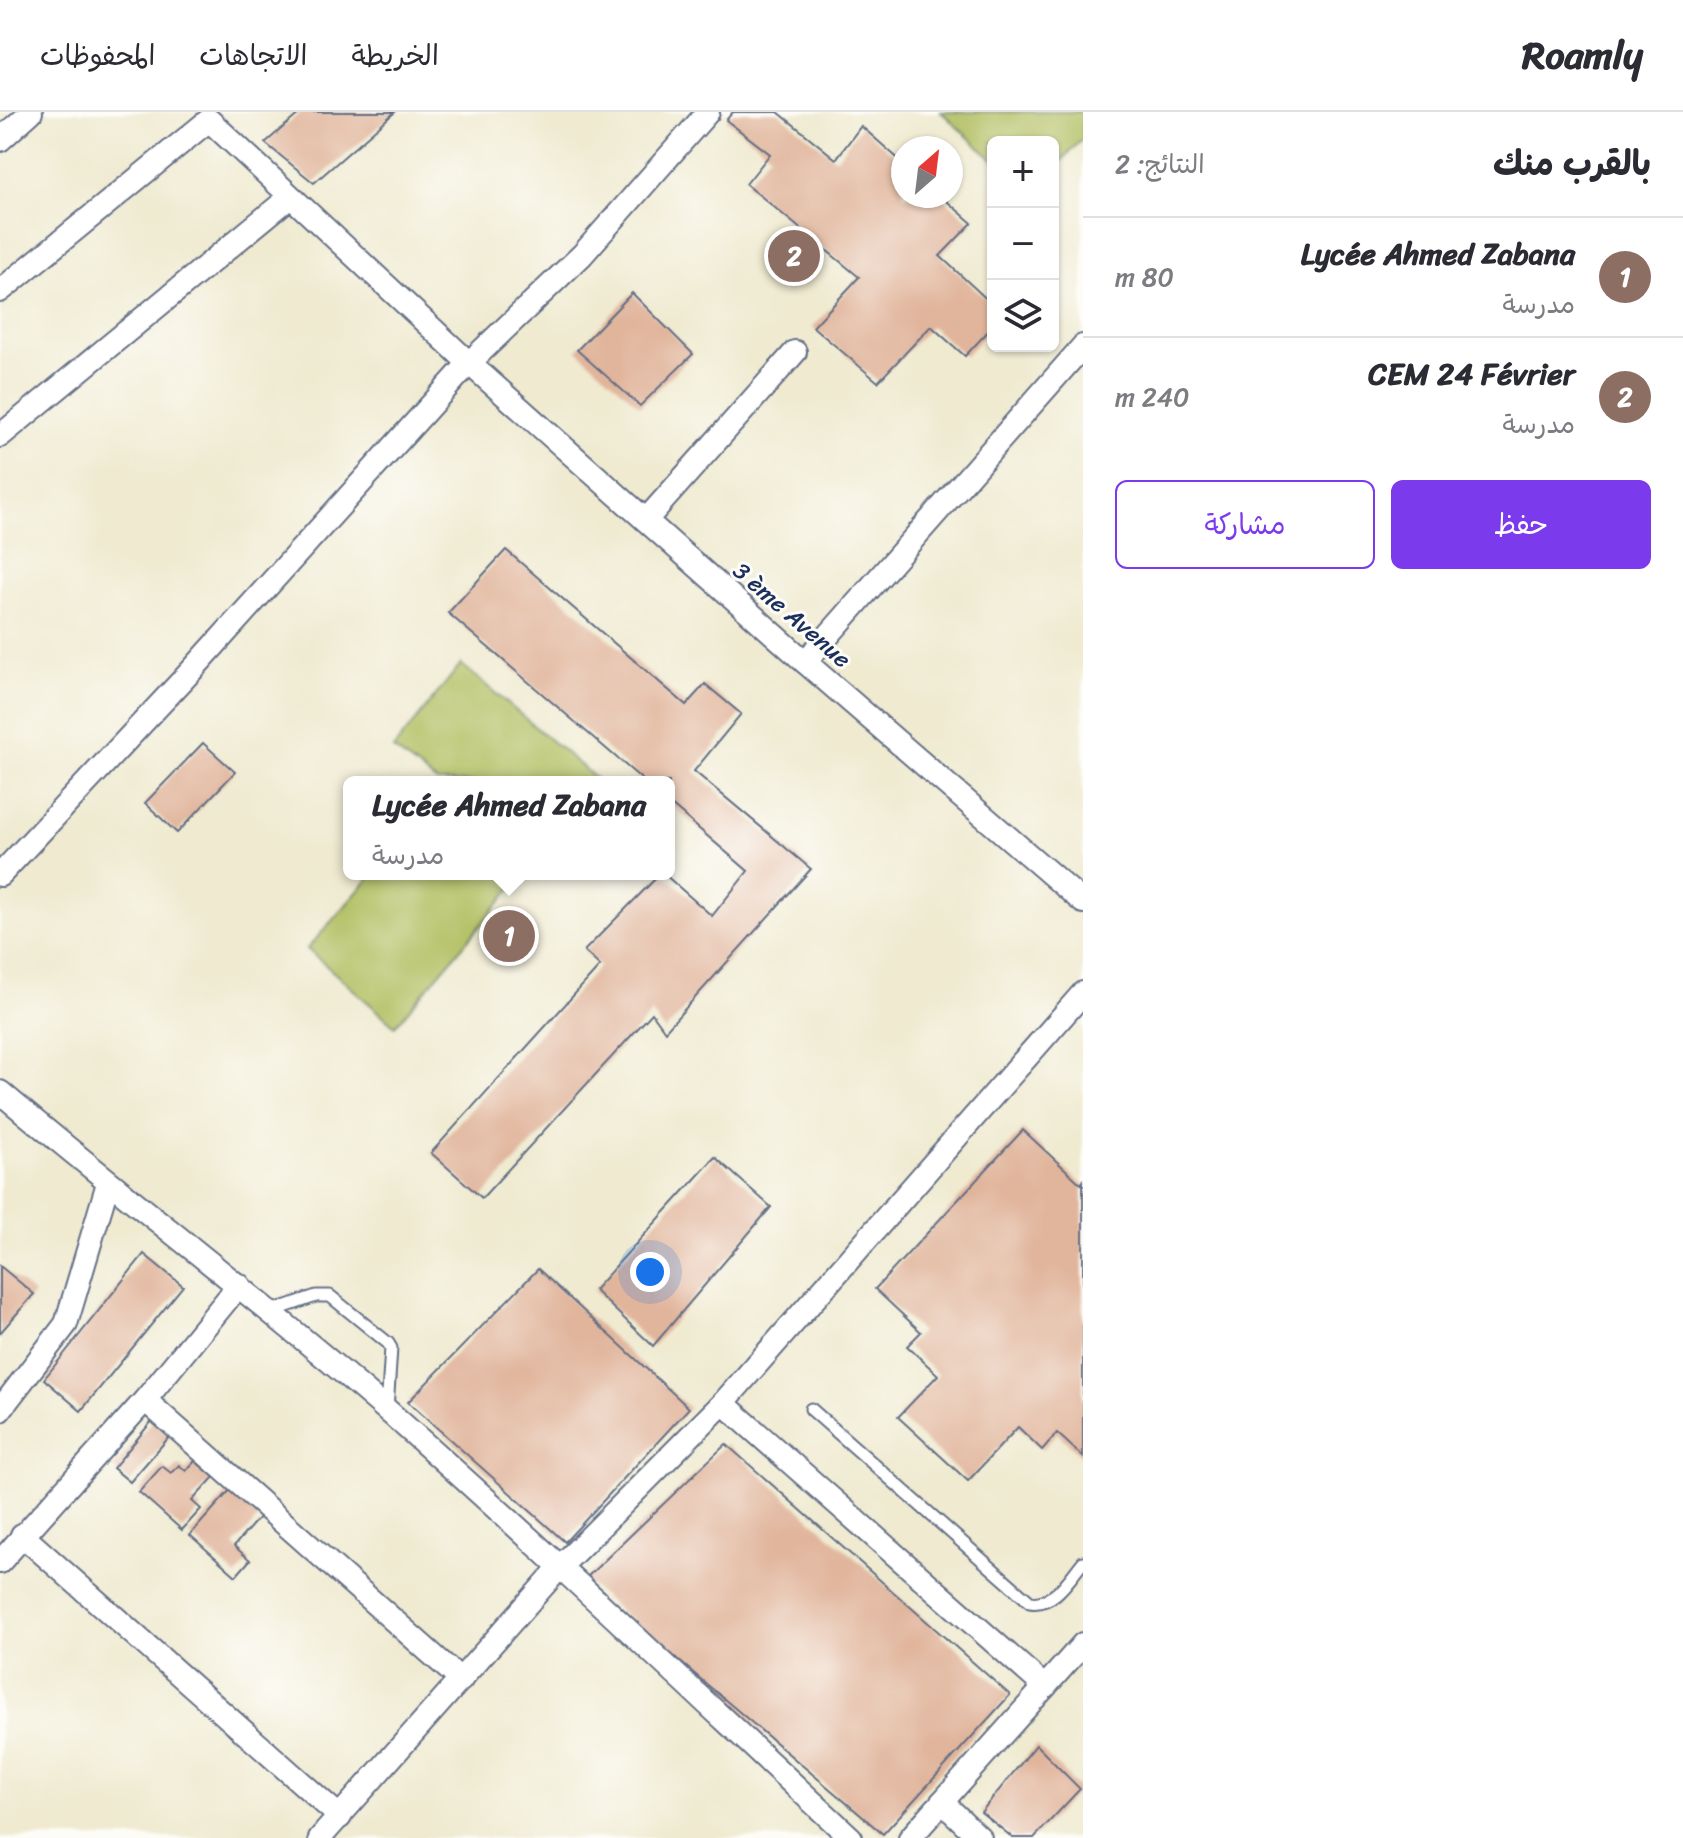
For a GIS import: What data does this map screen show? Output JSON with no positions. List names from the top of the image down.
{
  "streets": {
    "street": ["3 ème Avenue"]
  },
  "north": "top right",
  "page": {
    "header": "Roamly",
    "nav": ["الخريطة", "الاتجاهات", "المحفوظات"],
    "heading": ["بالقرب منك", "النتائج: 2"],
    "map_buttons": ["+", "−"],
    "list": [
      {
        "mark": "1",
        "name": "Lycée Ahmed Zabana",
        "note": "مدرسة",
        "value": "80 m"
      },
      {
        "mark": "2",
        "name": "CEM 24 Février",
        "note": "مدرسة",
        "value": "240 m"
      }
    ],
    "pins": ["2", "1"],
    "buttons": ["حفظ", "مشاركة"],
    "popup": ["Lycée Ahmed Zabana", "مدرسة"]
  }
}
